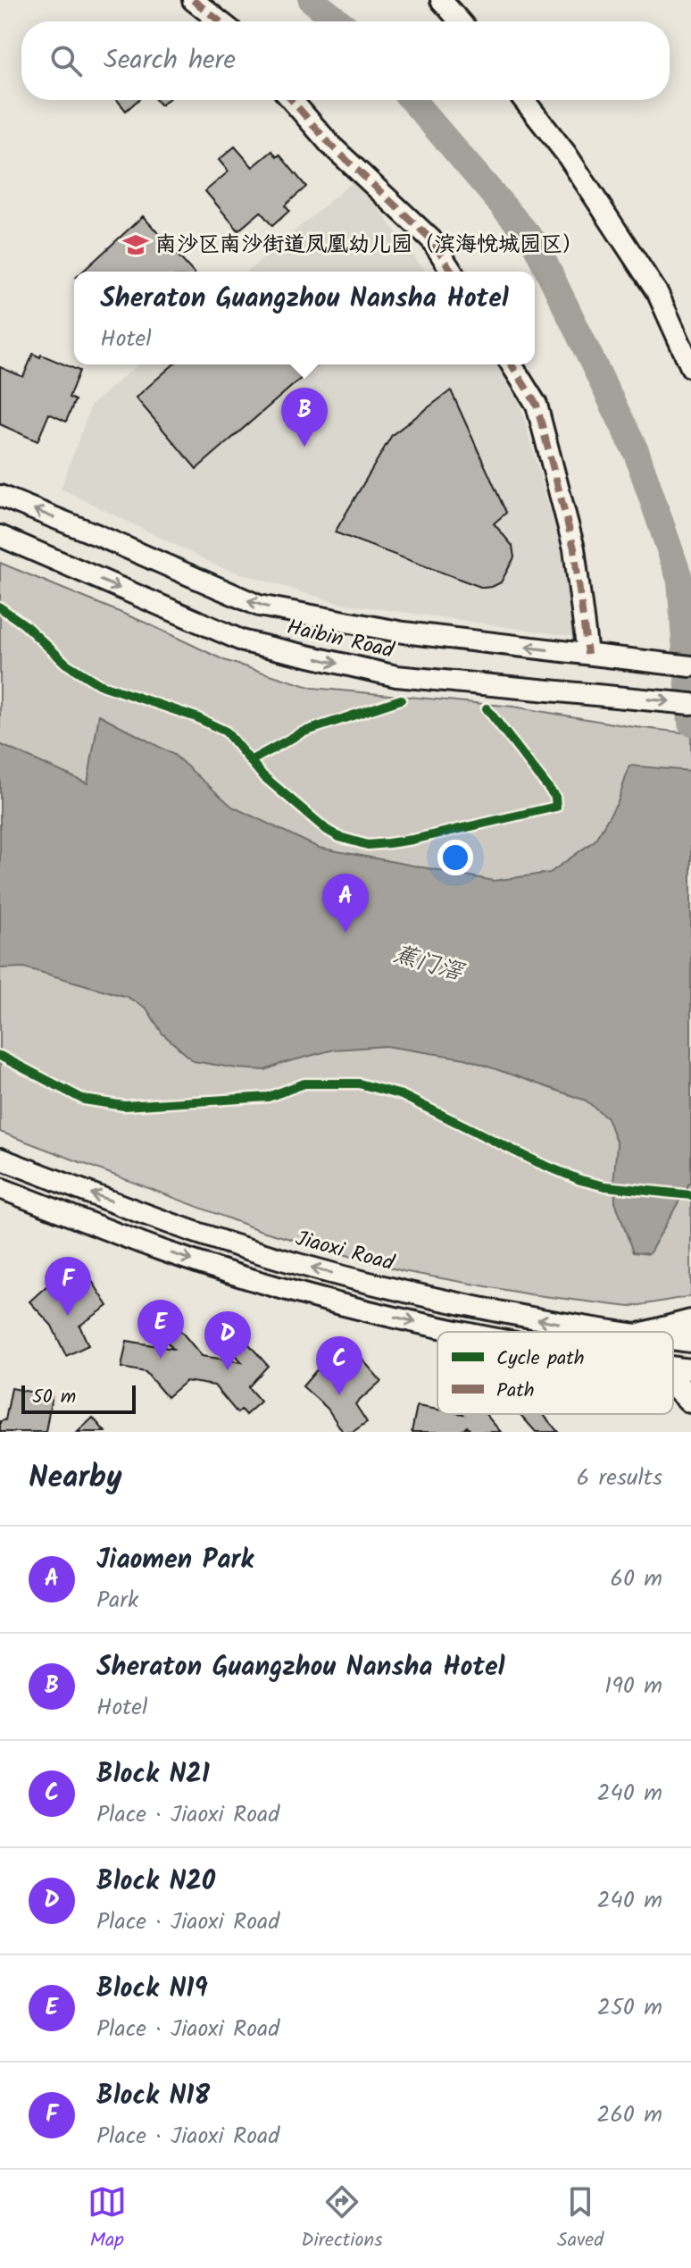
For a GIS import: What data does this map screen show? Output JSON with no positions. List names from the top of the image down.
{
  "streets": {
    "street": ["Haibin Road", "Jiaoxi Road"]
  },
  "water": ["蕉门滘"],
  "places": {
    "school or university": ["南沙区南沙街道凤凰幼儿园（滨海悦城园区）"]
  },
  "legend": ["Cycle path", "Path"],
  "scale_bar": "50 m",
  "page": {
    "search": "Search here",
    "popup": ["Sheraton Guangzhou Nansha Hotel", "Hotel"],
    "pins": [
      "B",
      "A",
      "F",
      "E",
      "D",
      "C"
    ],
    "scale": "50 m",
    "heading": ["Nearby", "6 results"],
    "list": [
      {
        "mark": "A",
        "name": "Jiaomen Park",
        "note": "Park",
        "value": "60 m"
      },
      {
        "mark": "B",
        "name": "Sheraton Guangzhou Nansha Hotel",
        "note": "Hotel",
        "value": "190 m"
      },
      {
        "mark": "C",
        "name": "Block N21",
        "note": "Place · Jiaoxi Road",
        "value": "240 m"
      },
      {
        "mark": "D",
        "name": "Block N20",
        "note": "Place · Jiaoxi Road",
        "value": "240 m"
      },
      {
        "mark": "E",
        "name": "Block N19",
        "note": "Place · Jiaoxi Road",
        "value": "250 m"
      },
      {
        "mark": "F",
        "name": "Block N18",
        "note": "Place · Jiaoxi Road",
        "value": "260 m"
      }
    ],
    "nav": ["Map", "Directions", "Saved"]
  }
}
